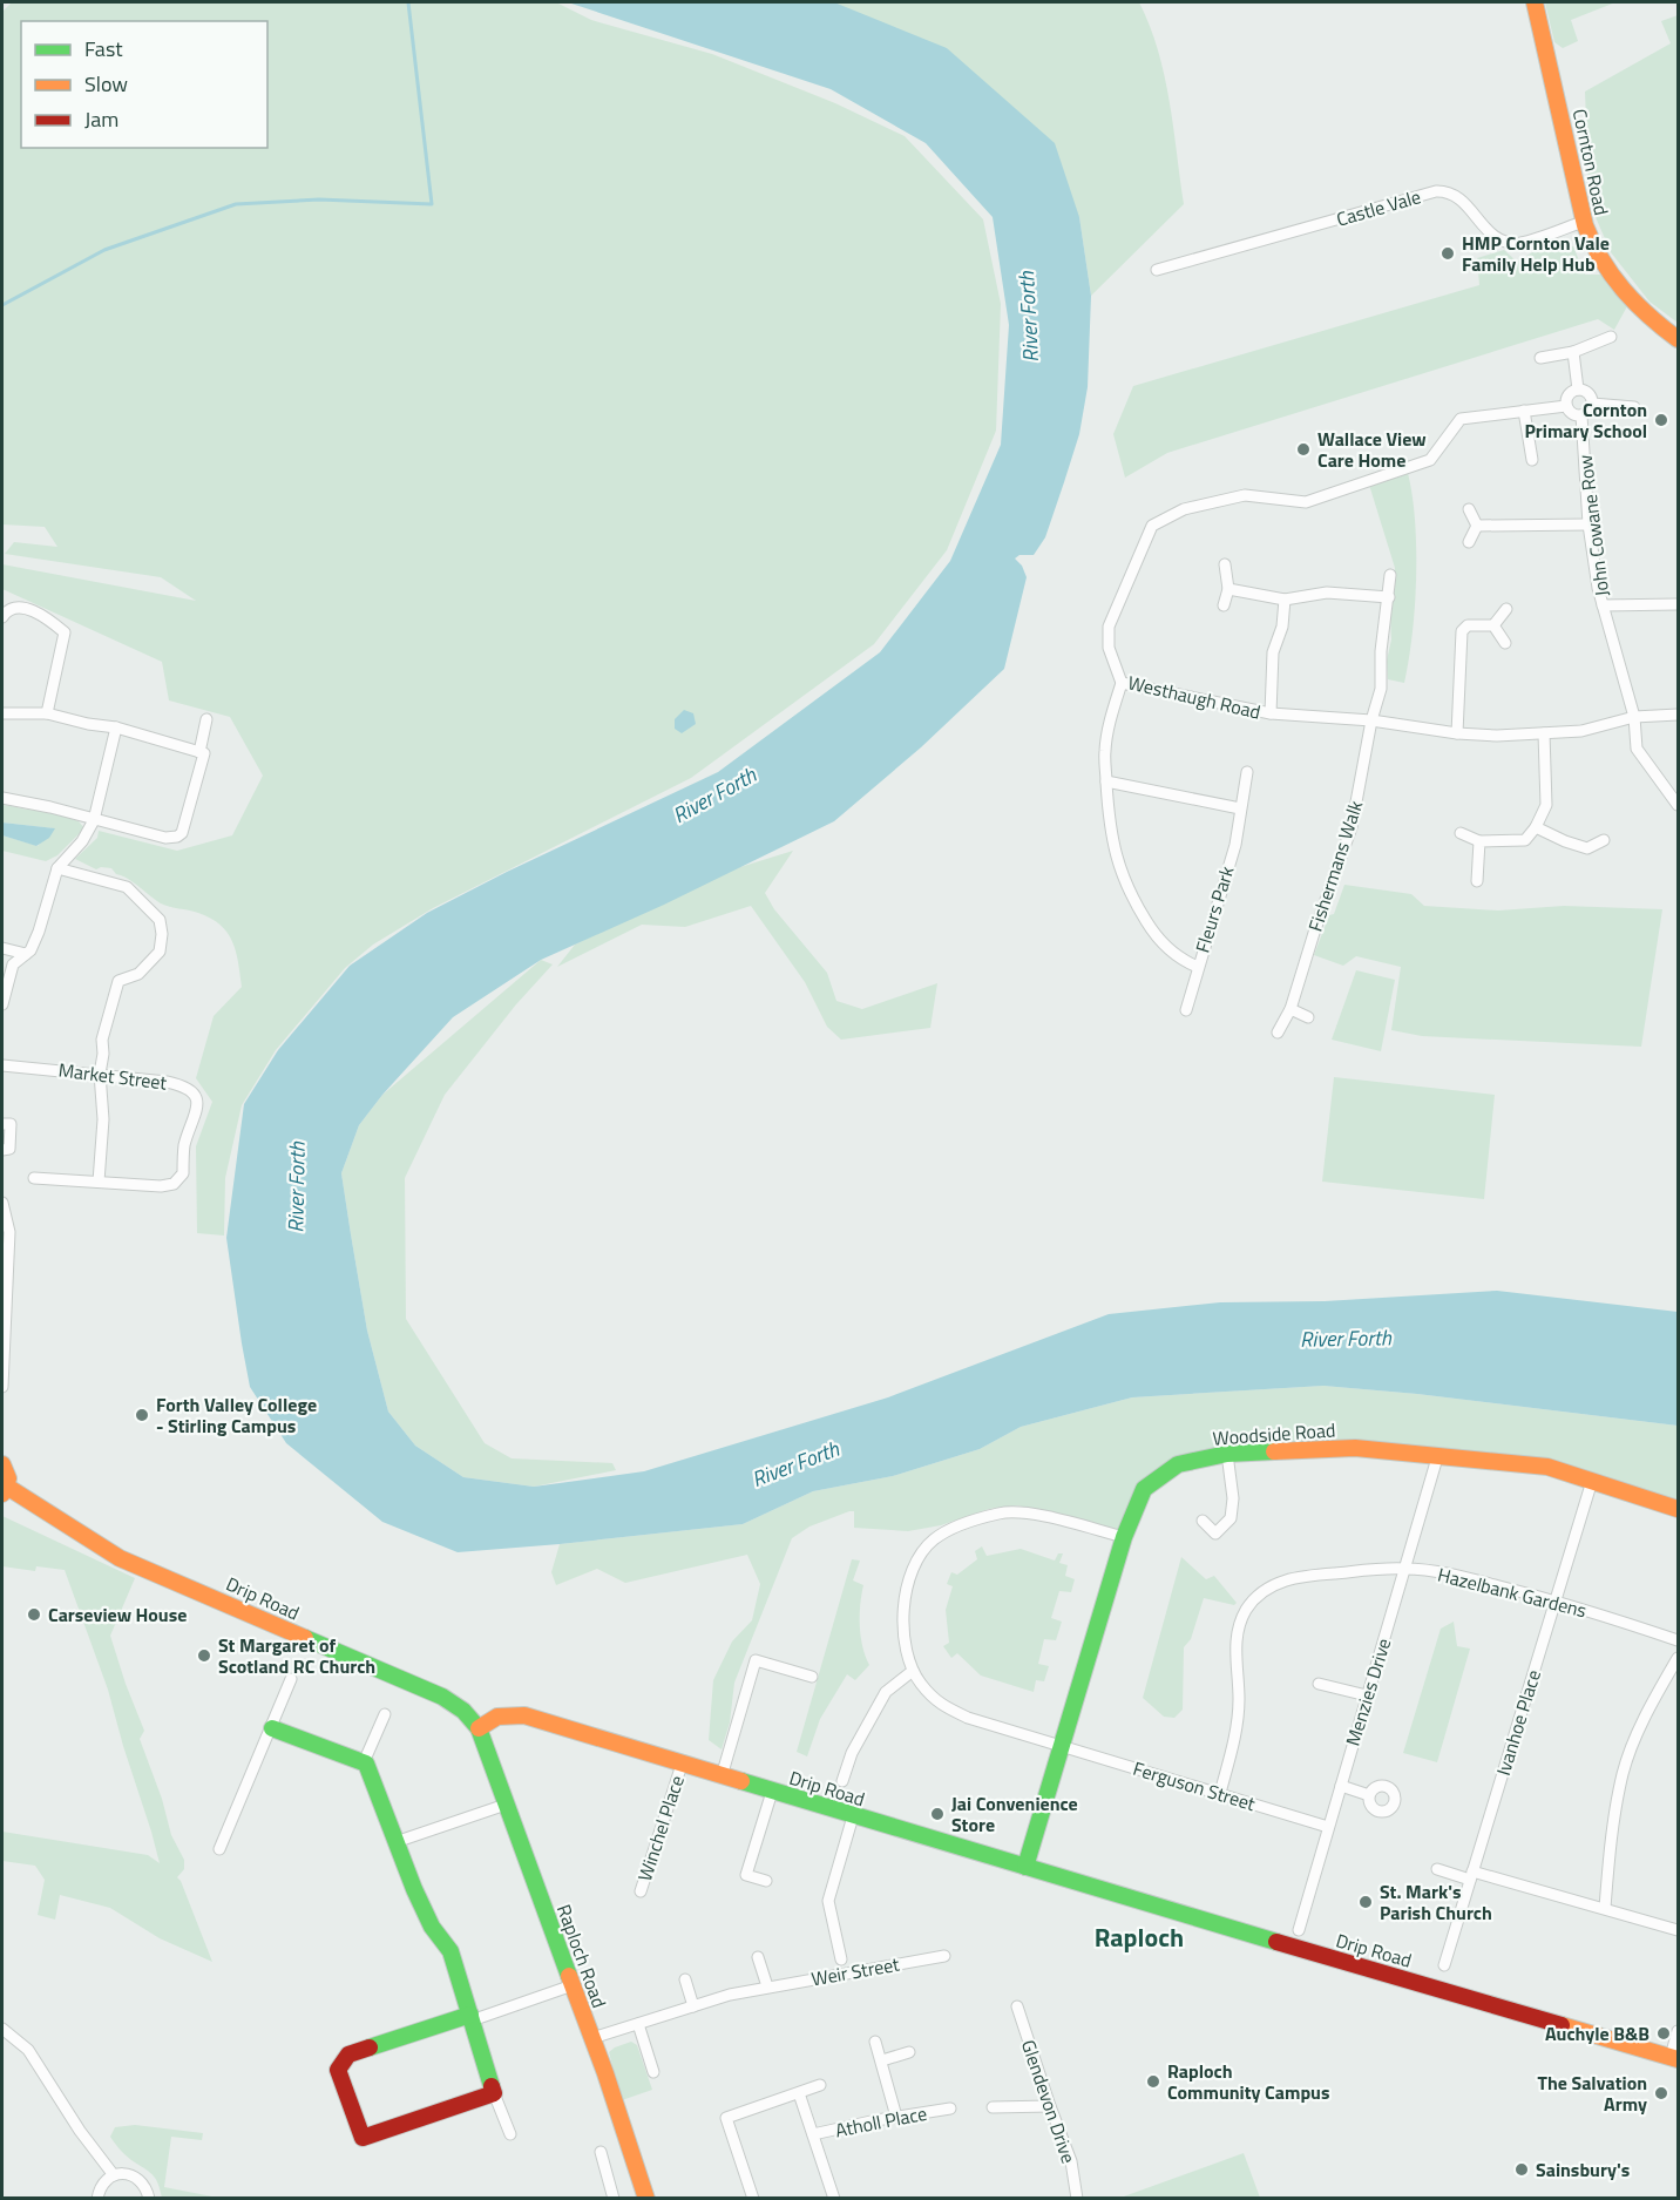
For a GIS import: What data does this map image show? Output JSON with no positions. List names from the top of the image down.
{
  "streets": {
    "street": [
      "Cornton Road",
      "Castle Vale",
      "John Cowane Row",
      "Westhaugh Road",
      "Fishermans Walk",
      "Fleurs Park",
      "Market Street",
      "Woodside Road",
      "Hazelbank Gardens",
      "Drip Road",
      "Menzies Drive",
      "Ivanhoe Place",
      "Ferguson Street",
      "Winchel Place",
      "Raploch Road",
      "Weir Street",
      "Glendevon Drive",
      "Atholl Place"
    ]
  },
  "crossings": [
    ["Cornton Road", "Castle Vale"],
    ["John Cowane Row", "Westhaugh Road"],
    ["Westhaugh Road", "Fishermans Walk"],
    ["Woodside Road", "Drip Road"],
    ["Woodside Road", "Menzies Drive"],
    ["Woodside Road", "Ivanhoe Place"],
    ["Woodside Road", "Ferguson Street"],
    ["Hazelbank Gardens", "Menzies Drive"],
    ["Hazelbank Gardens", "Ivanhoe Place"],
    ["Hazelbank Gardens", "Ferguson Street"],
    ["Drip Road", "Winchel Place"],
    ["Drip Road", "Raploch Road"],
    ["Menzies Drive", "Ferguson Street"],
    ["Raploch Road", "Weir Street"]
  ],
  "districts": ["Raploch"],
  "water": ["River Forth"],
  "places": [
    "HMP Cornton Vale Family Help Hub",
    "Cornton Primary School",
    "Wallace View Care Home",
    "Forth Valley College - Stirling Campus",
    "Carseview House",
    "St Margaret of Scotland RC Church",
    "Jai Convenience Store",
    "St. Mark's Parish Church",
    "Auchyle B&B",
    "Raploch Community Campus",
    "The Salvation Army",
    "Sainsbury's"
  ],
  "legend": ["Fast", "Slow", "Jam"]
}
